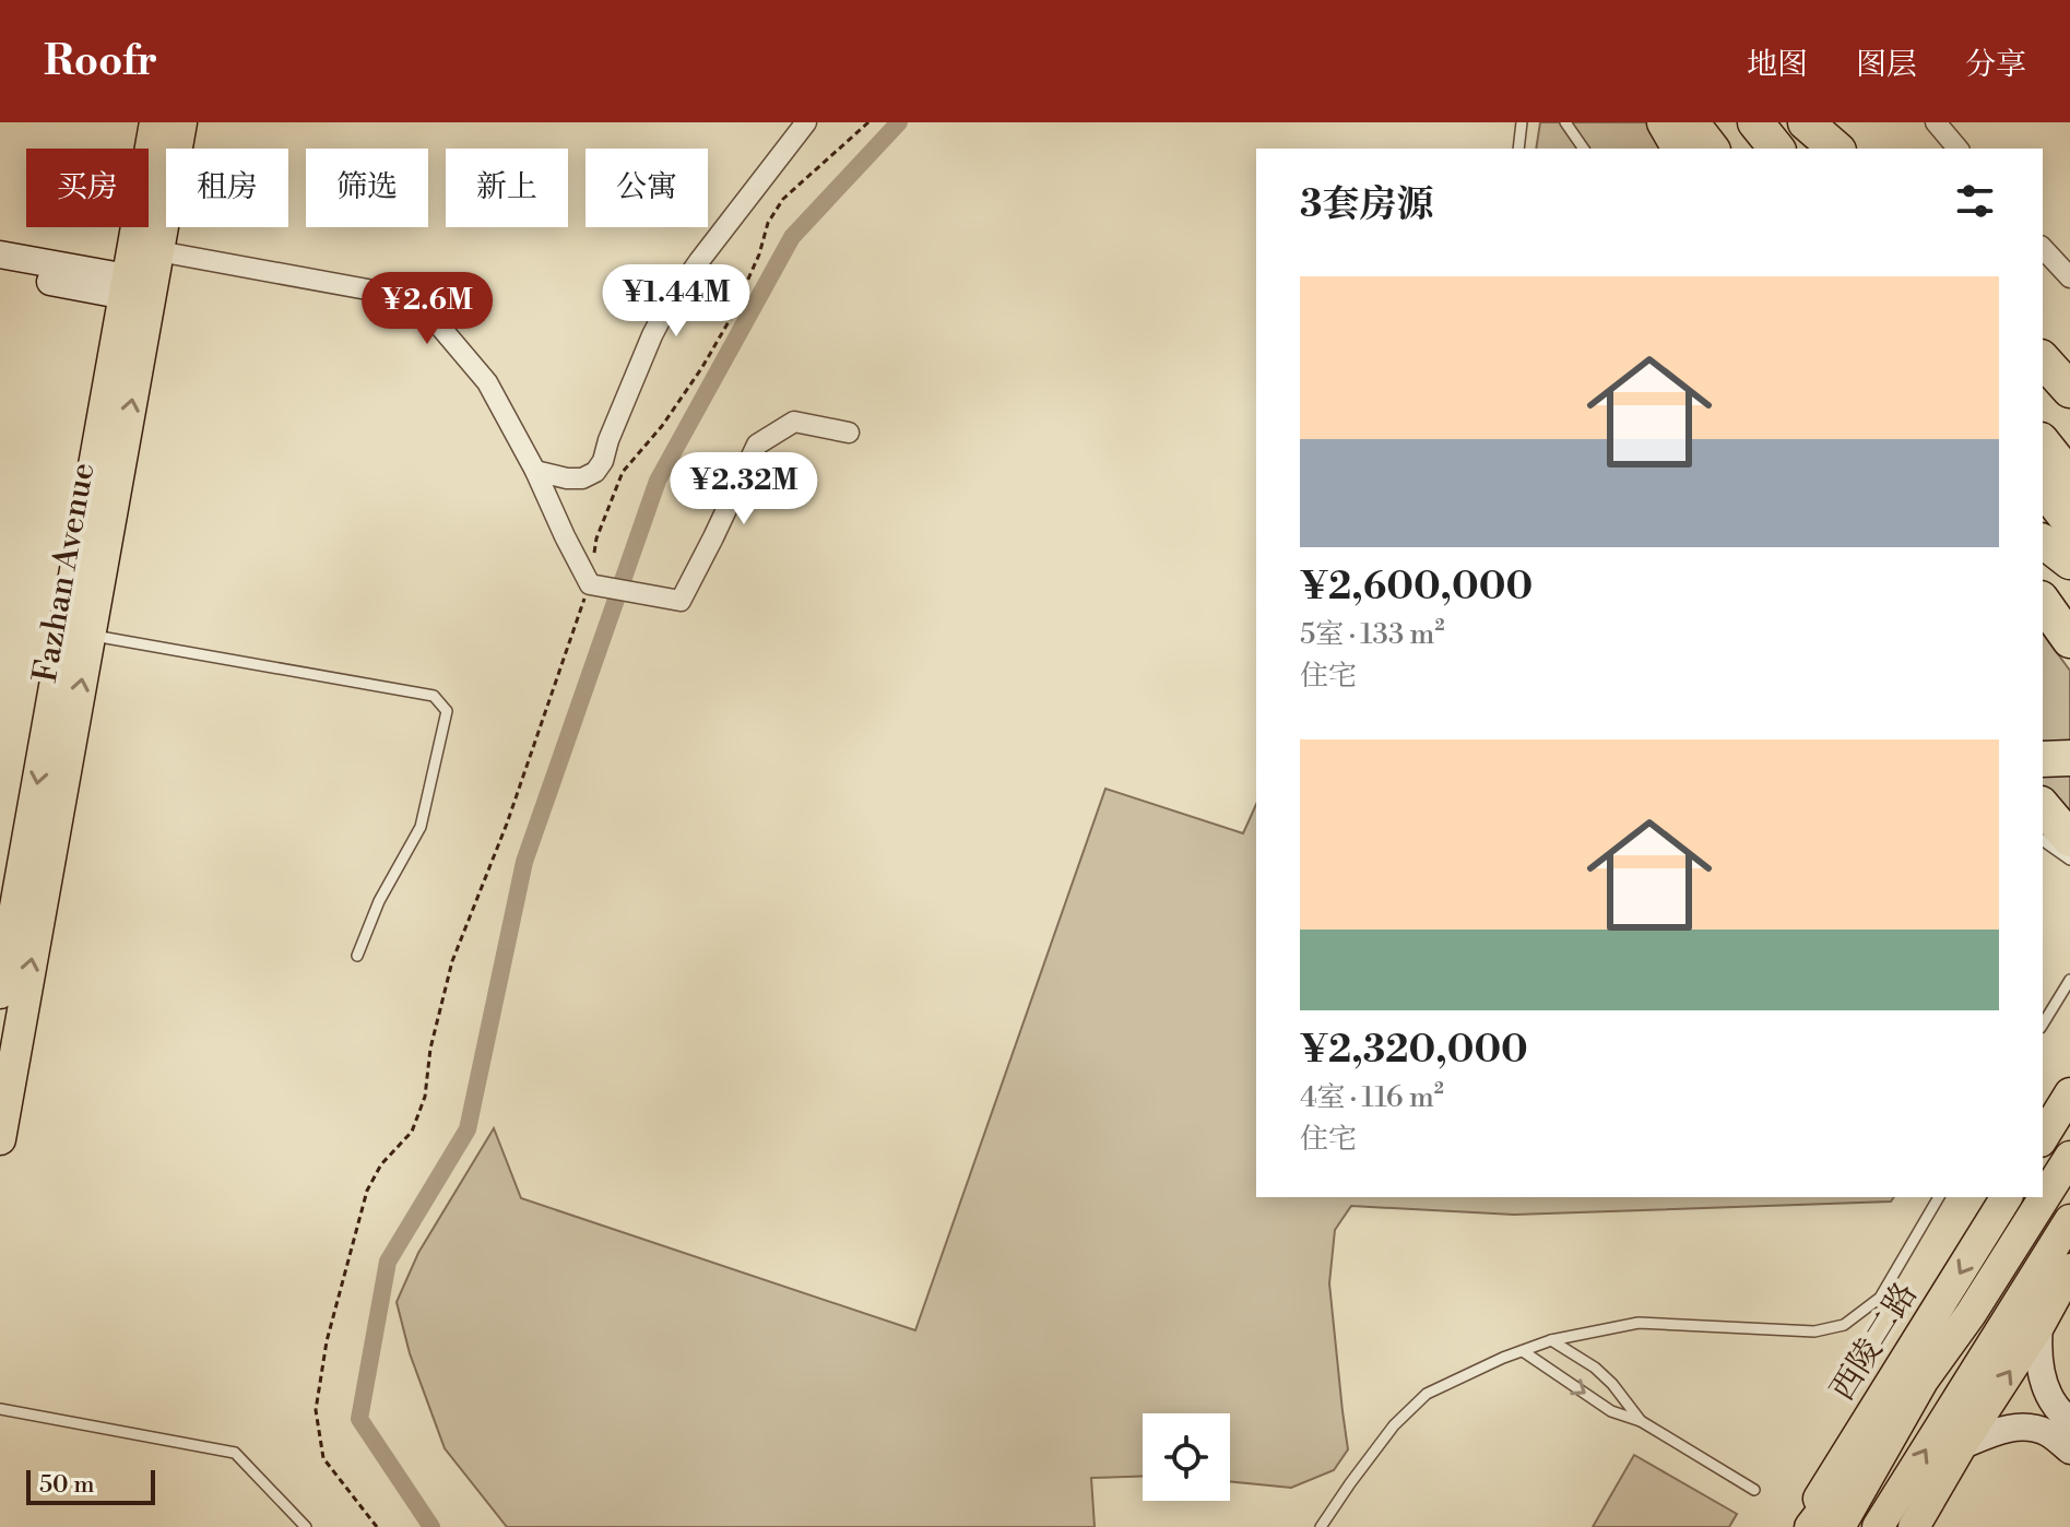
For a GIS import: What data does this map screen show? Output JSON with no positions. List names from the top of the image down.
{
  "streets": {
    "main road": ["Fazhan Avenue", "西陵二路"]
  },
  "scale_bar": "50 m",
  "page": {
    "header": "Roofr",
    "nav": ["地图", "图层", "分享"],
    "chip": [
      "买房",
      "租房",
      "筛选",
      "新上",
      "公寓"
    ],
    "heading": "3套房源",
    "list": [
      {
        "name": "¥2,600,000",
        "note": "5室 · 133 m² · 住宅"
      },
      {
        "name": "¥2,320,000",
        "note": "4室 · 116 m² · 住宅"
      }
    ],
    "price": ["¥1.44M", "¥2.6M", "¥2.32M"],
    "scale": "50 m"
  }
}
